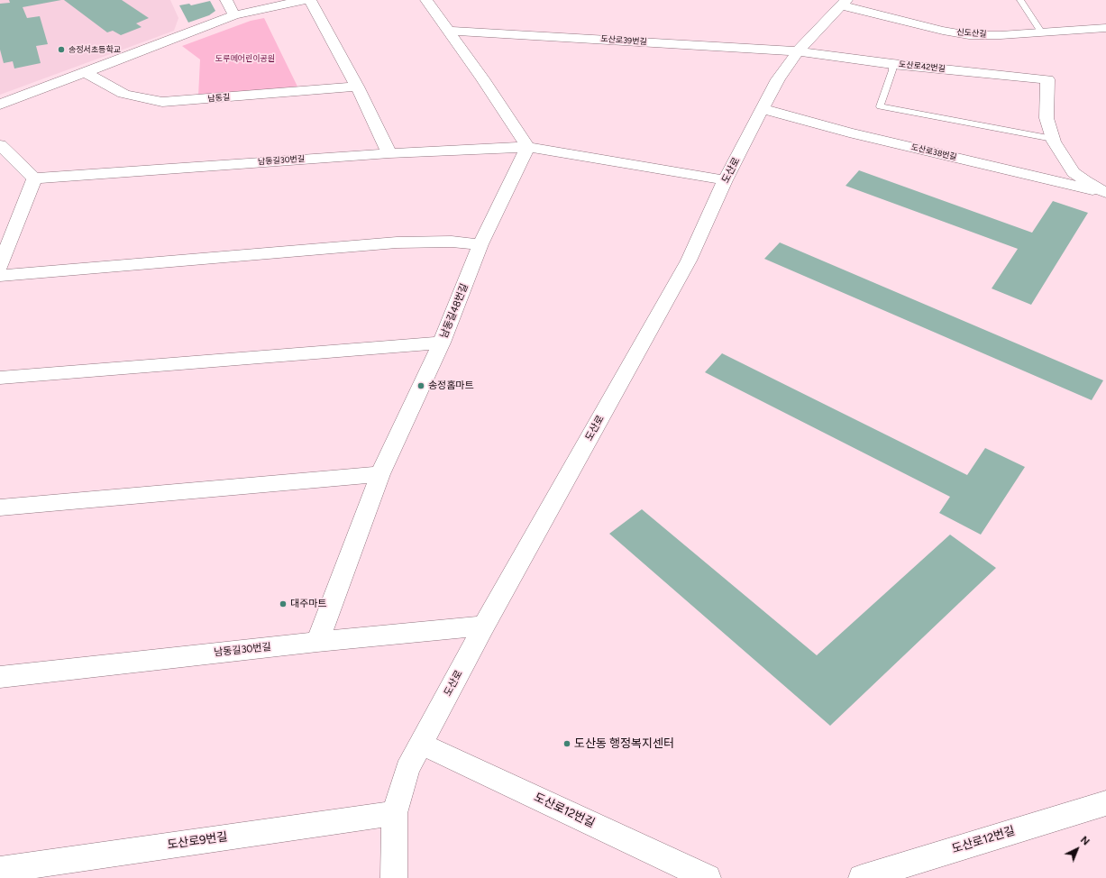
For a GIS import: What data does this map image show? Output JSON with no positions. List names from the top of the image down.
{
  "streets": {
    "street": [
      "신도산길",
      "도산로39번길",
      "도산로42번길",
      "남동길",
      "도산로38번길",
      "남동길30번길",
      "도산로",
      "남동길48번길",
      "도산로12번길",
      "도산로9번길"
    ]
  },
  "crossings": [
    ["신도산길", "도산로"],
    ["도산로39번길", "도산로42번길"],
    ["도산로39번길", "도산로"],
    ["도산로42번길", "도산로"],
    ["도산로38번길", "도산로"],
    ["남동길30번길", "도산로"],
    ["남동길30번길", "남동길48번길"],
    ["도산로", "도산로12번길"],
    ["도산로", "도산로9번길"]
  ],
  "parks": ["도루메어린이공원"],
  "places": [
    "송정서초등학교",
    "송정홈마트",
    "대주마트",
    "도산동 행정복지센터"
  ],
  "north": "top right"
}
